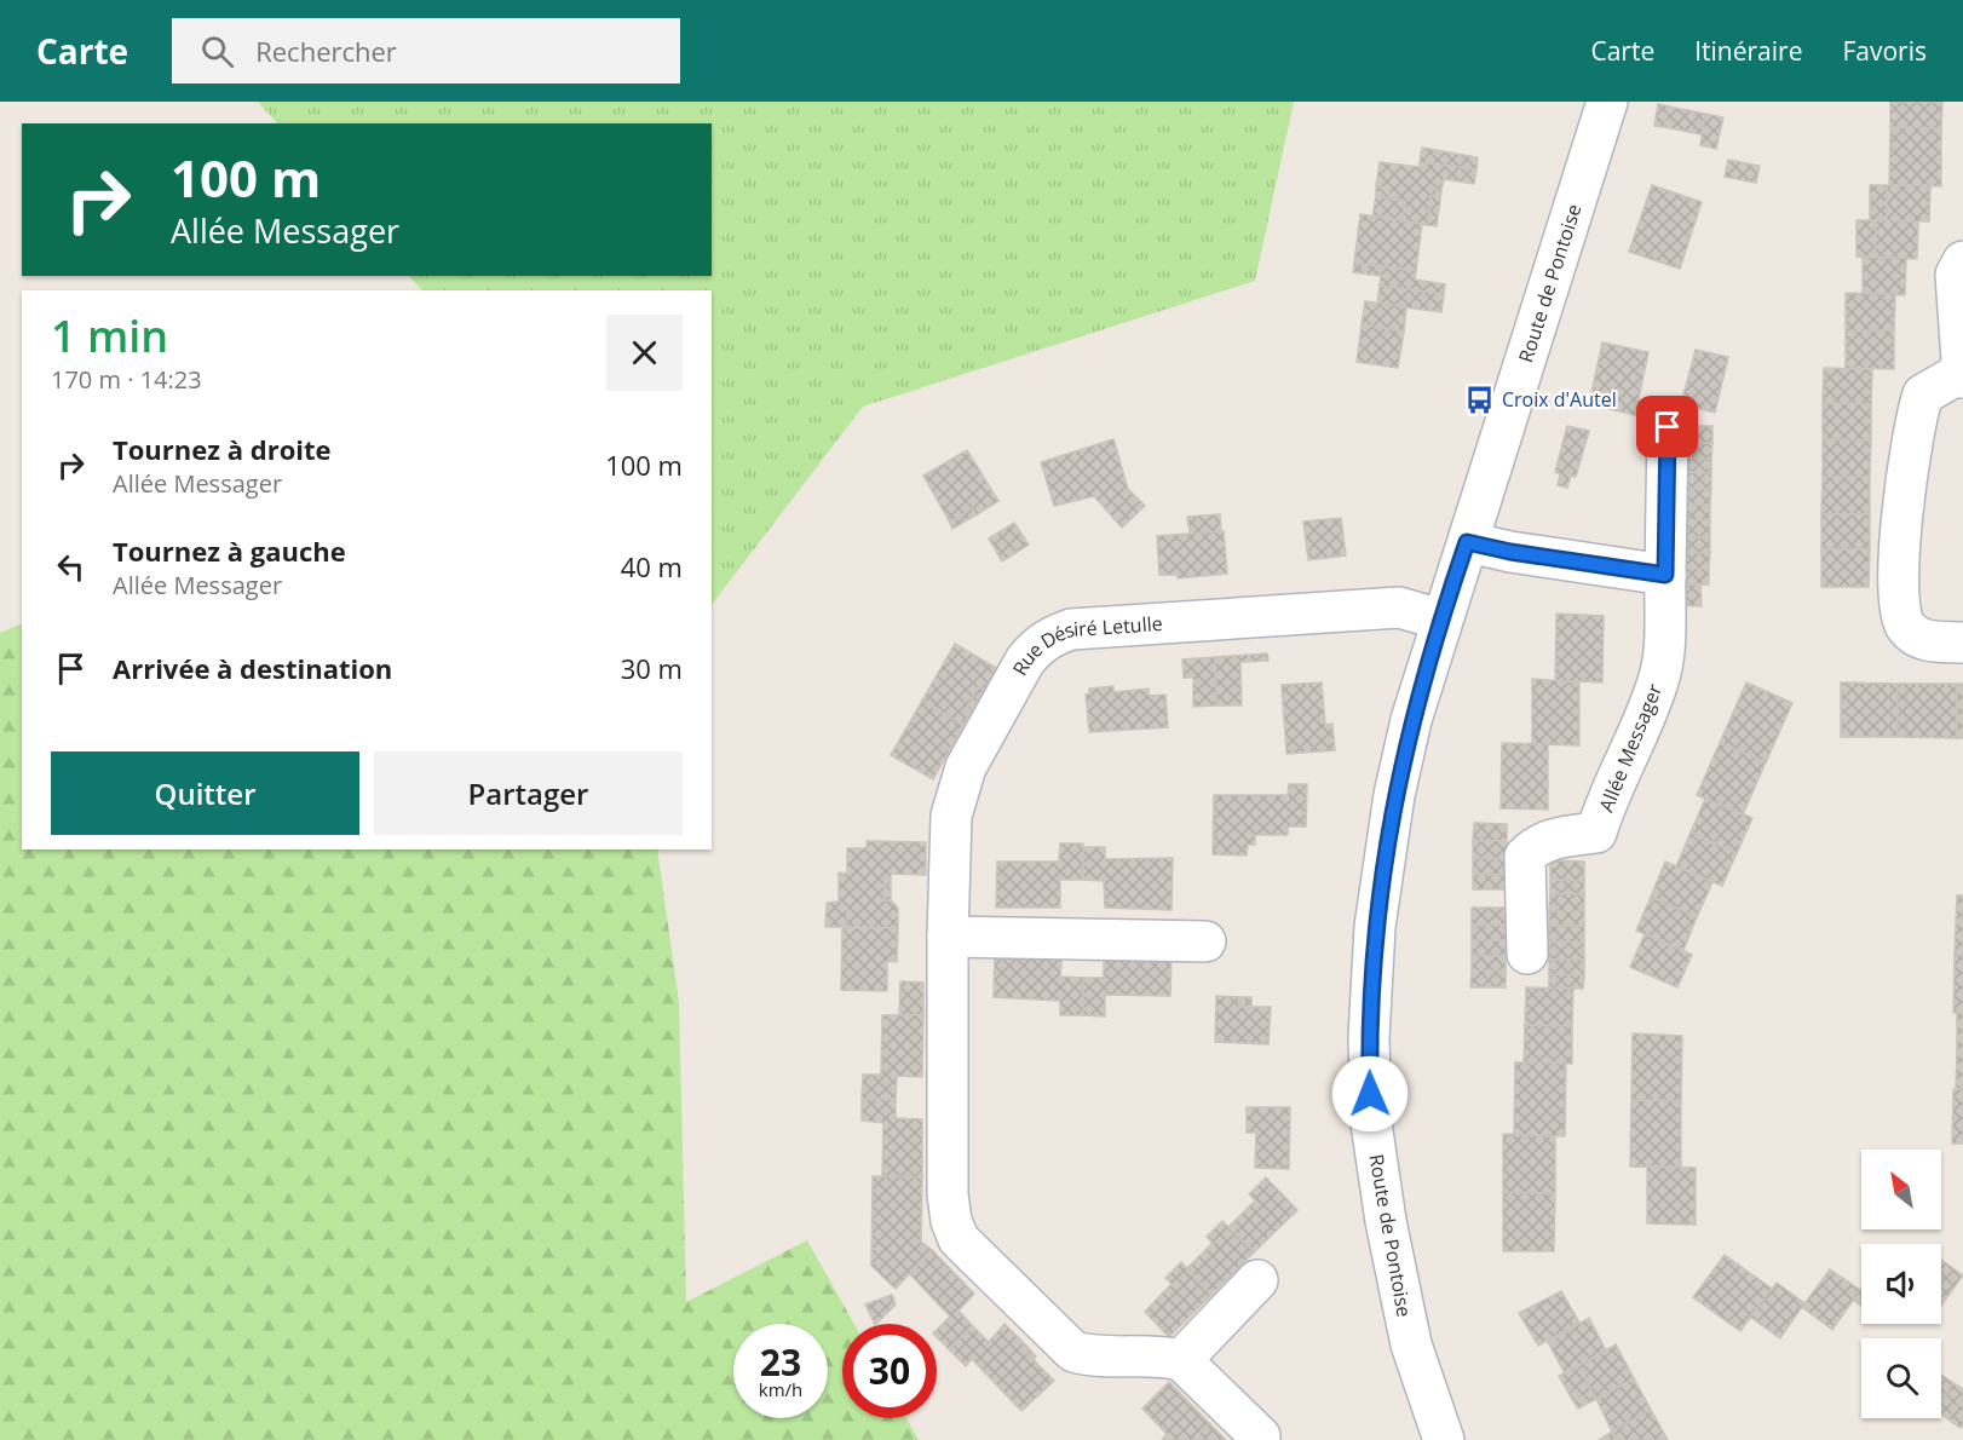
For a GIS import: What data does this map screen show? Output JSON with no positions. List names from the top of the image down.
{
  "streets": {
    "street": ["Route de Pontoise", "Rue Désiré Letulle", "Allée Messager"]
  },
  "crossings": [
    ["Route de Pontoise", "Rue Désiré Letulle"]
  ],
  "places": {
    "bus stop": ["Croix d'Autel"]
  },
  "north": "top left",
  "page": {
    "header": "Carte",
    "search": "Rechercher",
    "nav": ["Carte", "Itinéraire", "Favoris"],
    "turn": ["100 m", "Allée Messager"],
    "heading": ["1 min", "170 m · 14:23"],
    "list": [
      {
        "name": "Tournez à droite",
        "note": "Allée Messager",
        "value": "100 m"
      },
      {
        "name": "Tournez à gauche",
        "note": "Allée Messager",
        "value": "40 m"
      },
      {
        "name": "Arrivée à destination",
        "value": "30 m"
      }
    ],
    "buttons": ["Quitter", "Partager"],
    "speed": "23 km/h",
    "limit": "30"
  }
}
